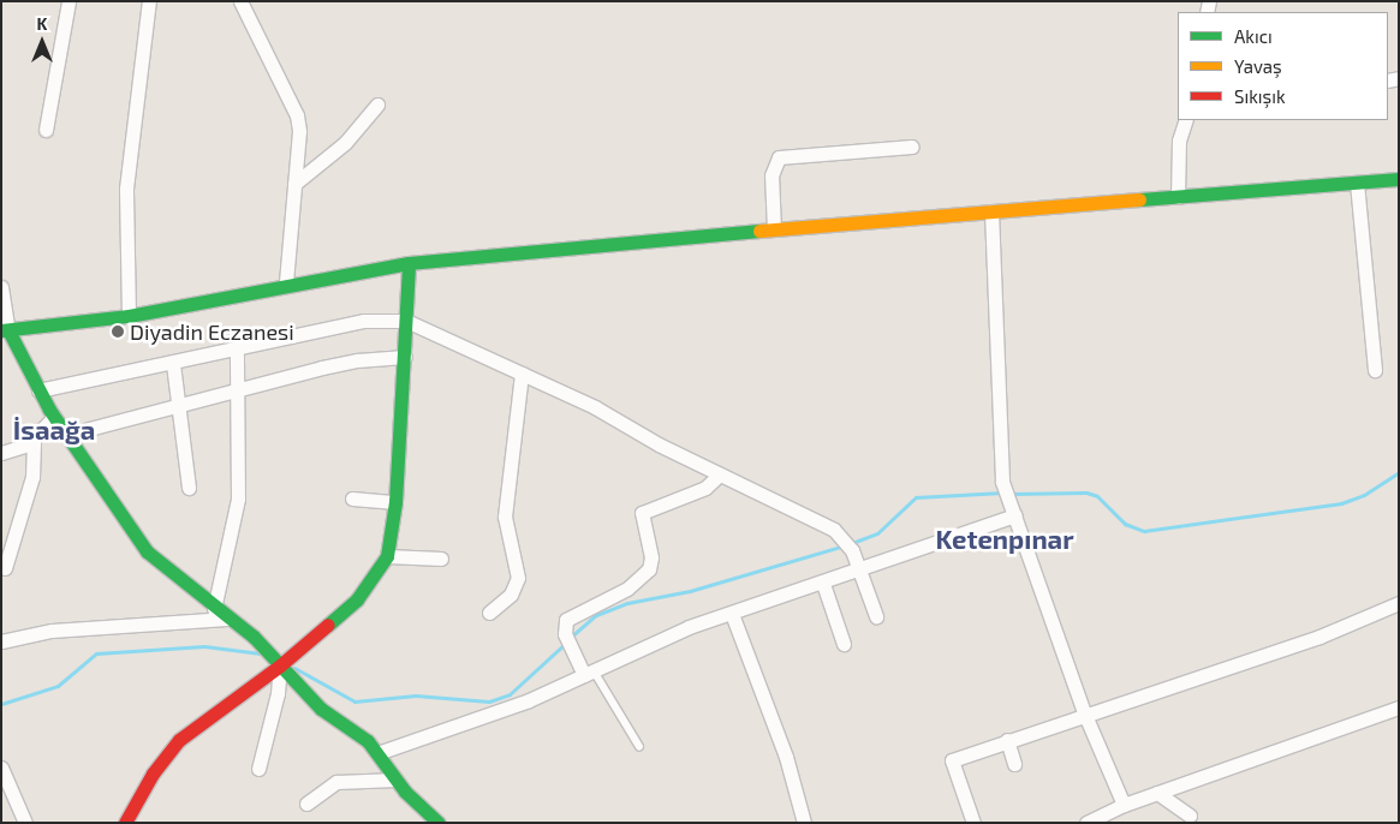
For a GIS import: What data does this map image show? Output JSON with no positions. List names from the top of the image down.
{
  "districts": ["İsaağa", "Ketenpınar"],
  "places": ["Diyadin Eczanesi"],
  "legend": ["Akıcı", "Yavaş", "Sıkışık"],
  "north": "top"
}
